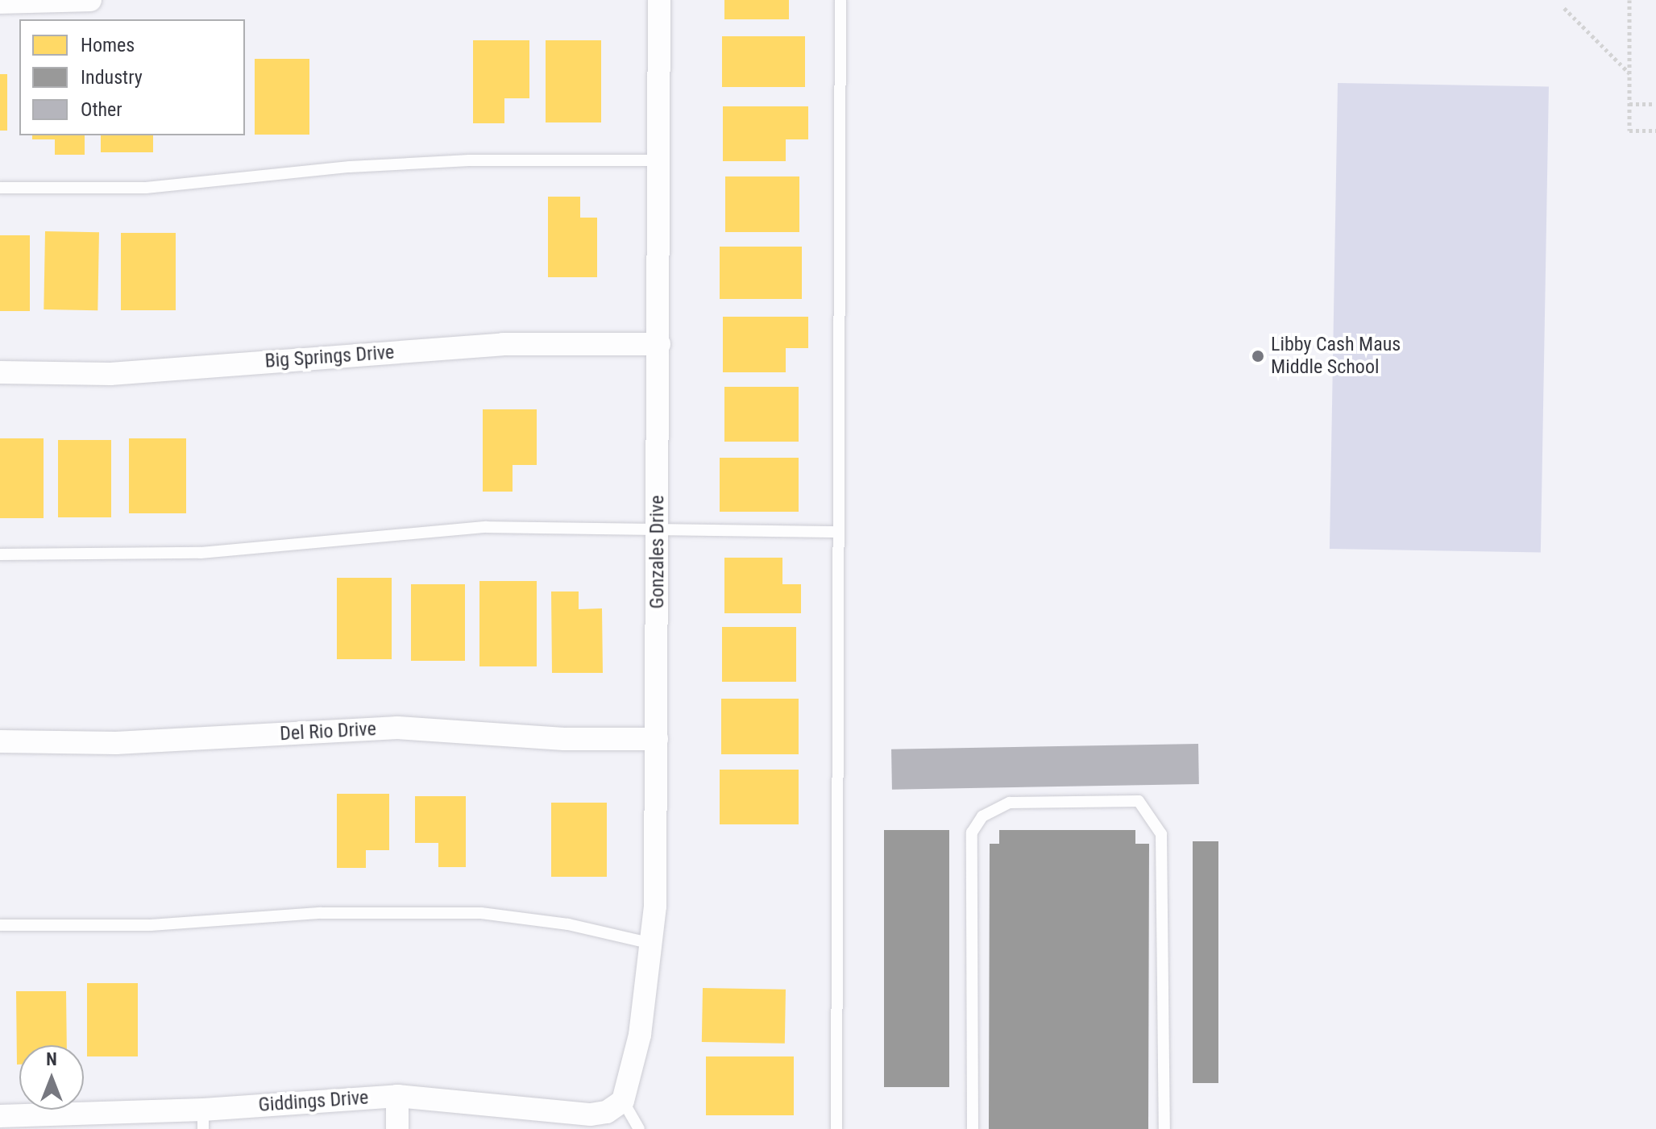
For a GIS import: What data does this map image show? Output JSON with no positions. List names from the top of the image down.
{
  "streets": {
    "street": [
      "Big Springs Drive",
      "Gonzales Drive",
      "Del Rio Drive",
      "Giddings Drive"
    ]
  },
  "crossings": [
    ["Big Springs Drive", "Gonzales Drive"],
    ["Gonzales Drive", "Del Rio Drive"],
    ["Gonzales Drive", "Giddings Drive"]
  ],
  "places": ["Libby Cash Maus Middle School"],
  "legend": ["Homes", "Industry", "Other"],
  "north": "top"
}
